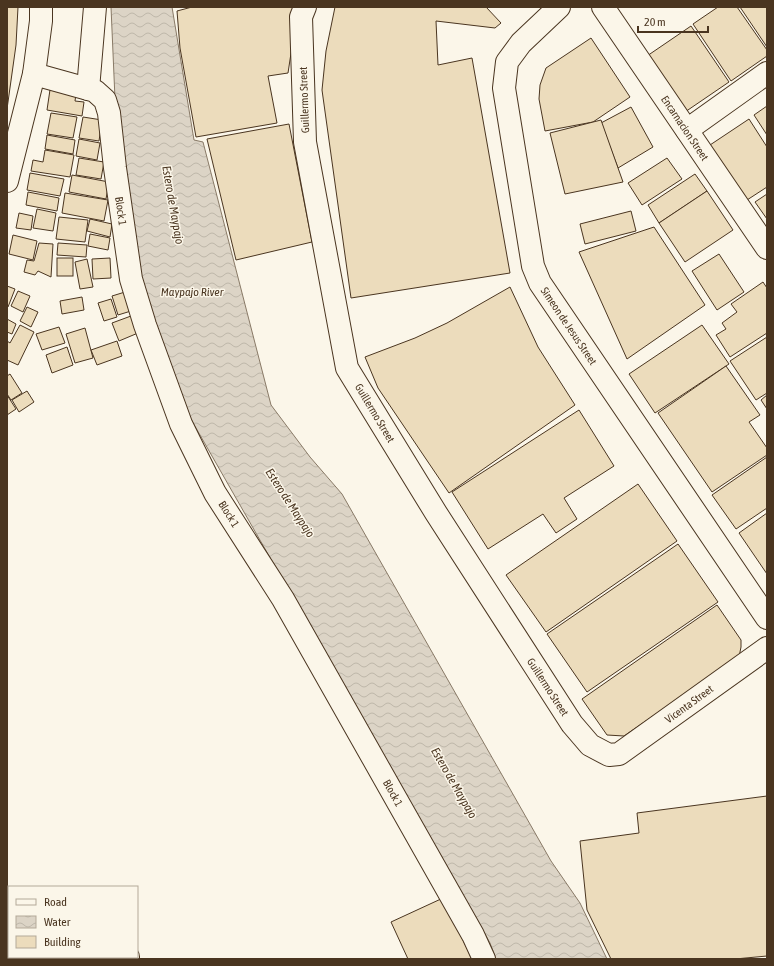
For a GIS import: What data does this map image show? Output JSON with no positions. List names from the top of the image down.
{
  "streets": {
    "street": [
      "Guillermo Street",
      "Encarnacion Street",
      "Block 1",
      "Simeon de Jesus Street",
      "Vicenta Street"
    ]
  },
  "crossings": [
    ["Guillermo Street", "Vicenta Street"]
  ],
  "water": ["Estero de Maypajo", "Maypajo River"],
  "legend": ["Road", "Water", "Building"],
  "scale_bar": "20 m"
}
